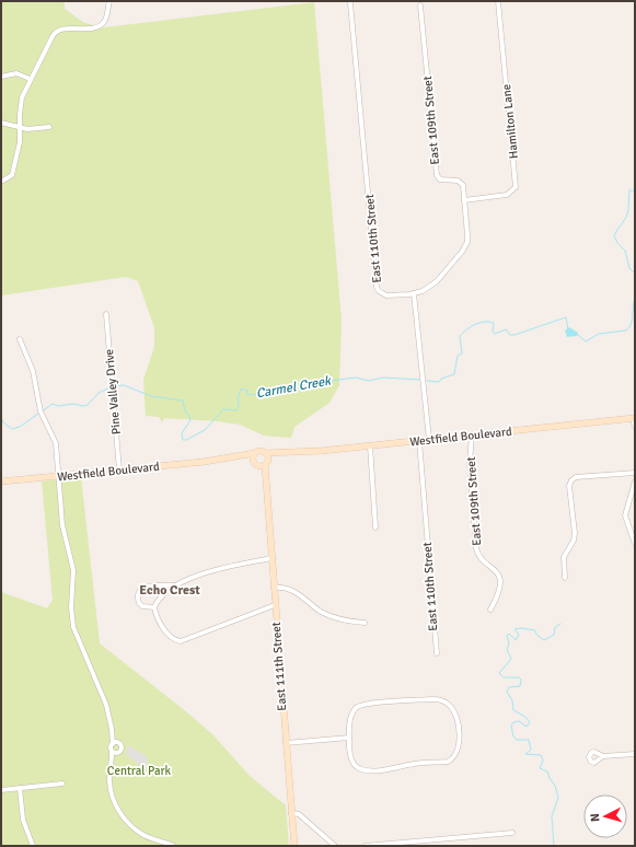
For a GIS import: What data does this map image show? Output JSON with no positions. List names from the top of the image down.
{
  "streets": {
    "main road": ["Westfield Boulevard", "East 111th Street"],
    "street": [
      "East 109th Street",
      "Hamilton Lane",
      "East 110th Street",
      "Pine Valley Drive"
    ]
  },
  "crossings": [
    ["East 109th Street", "Hamilton Lane"],
    ["East 109th Street", "East 110th Street"],
    ["East 109th Street", "Westfield Boulevard"],
    ["East 110th Street", "Westfield Boulevard"],
    ["Pine Valley Drive", "Westfield Boulevard"],
    ["Westfield Boulevard", "East 111th Street"]
  ],
  "districts": ["Echo Crest"],
  "water": ["Carmel Creek"],
  "parks": ["Central Park"],
  "north": "left"
}
